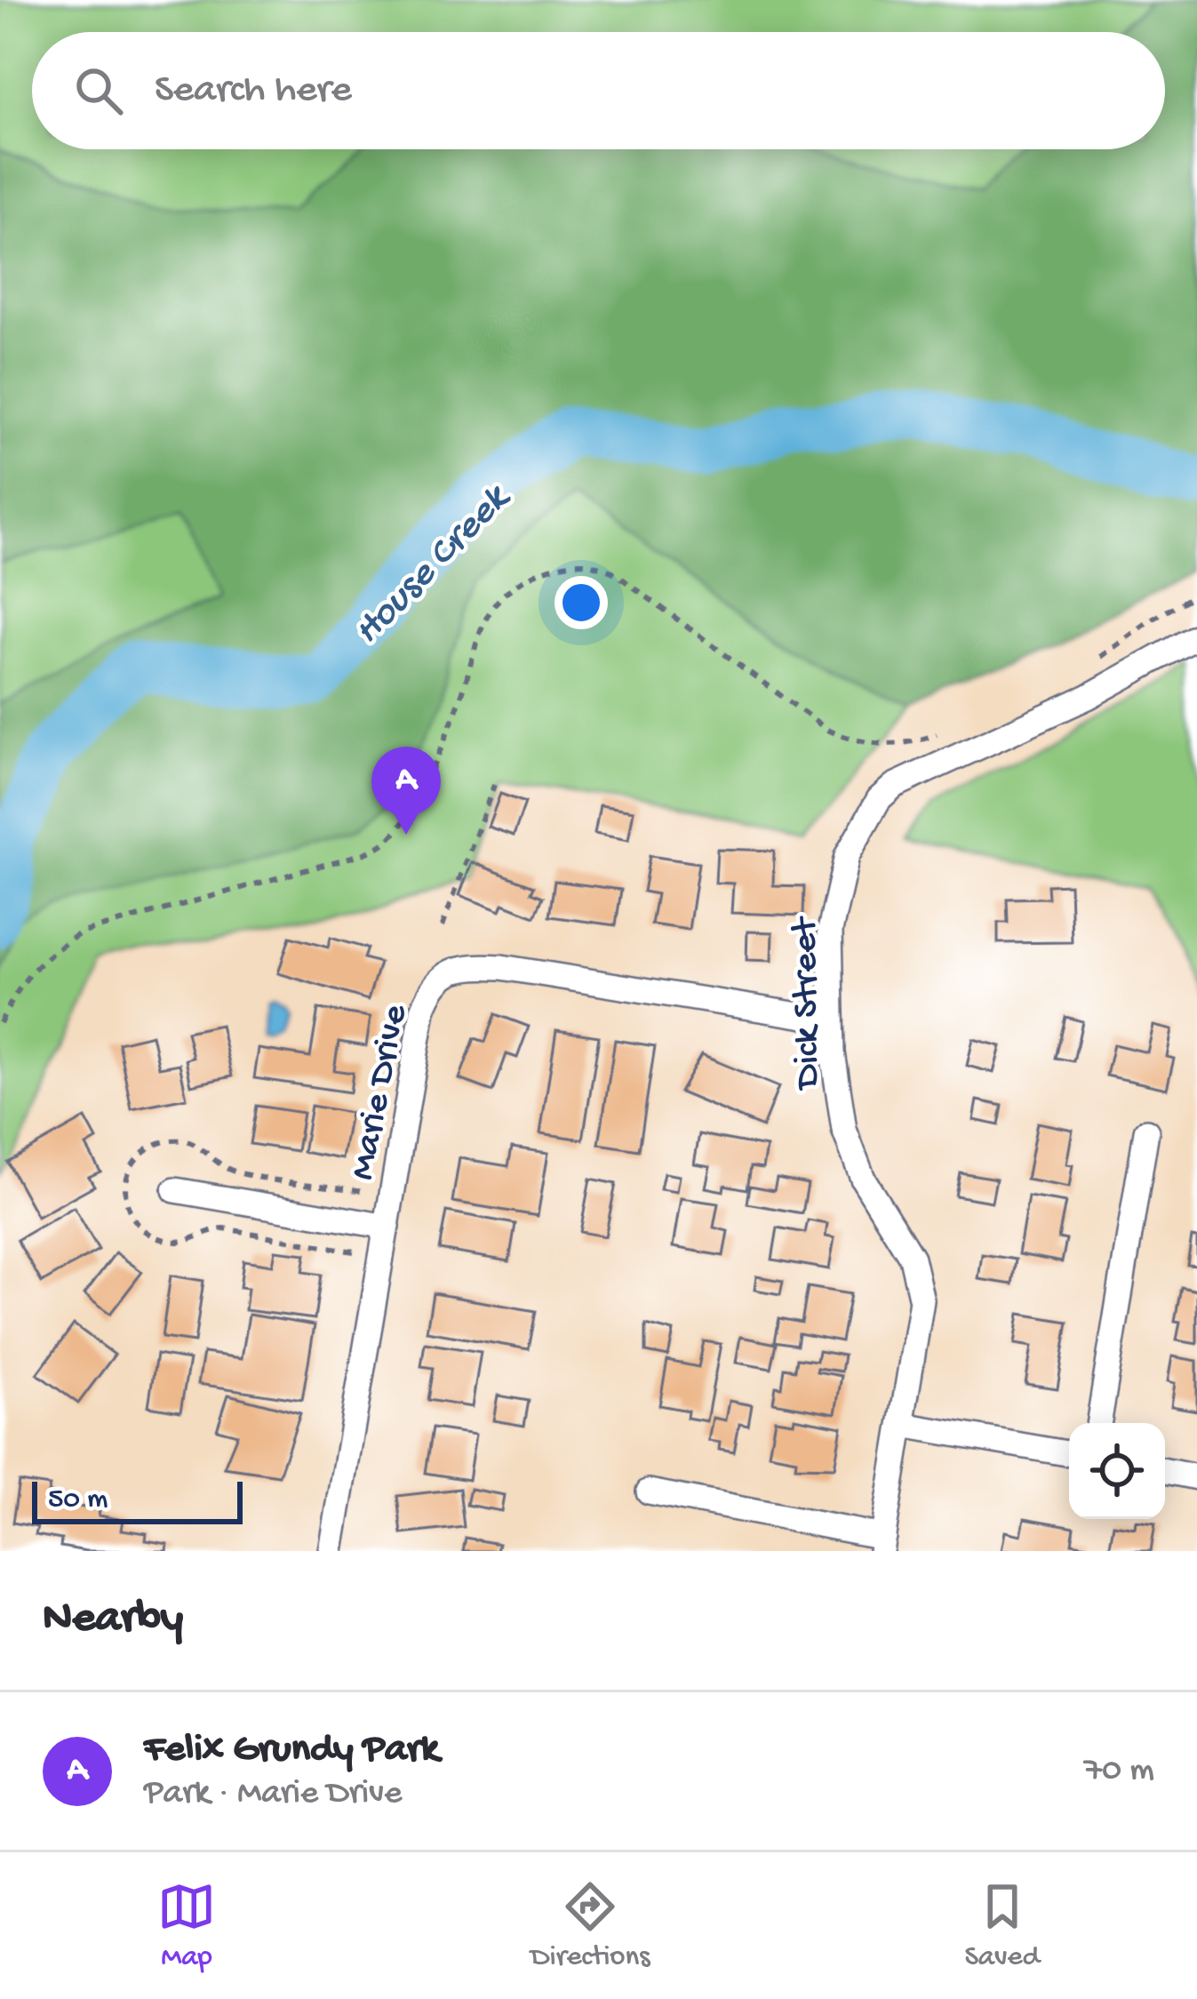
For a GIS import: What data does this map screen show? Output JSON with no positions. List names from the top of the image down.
{
  "streets": {
    "street": ["Dick Street", "Marie Drive"]
  },
  "crossings": [
    ["Dick Street", "Marie Drive"]
  ],
  "water": ["House Creek"],
  "scale_bar": "50 m",
  "page": {
    "search": "Search here",
    "pins": "A",
    "scale": "50 m",
    "heading": "Nearby",
    "list": [
      {
        "mark": "A",
        "name": "Felix Grundy Park",
        "note": "Park · Marie Drive",
        "value": "70 m"
      }
    ],
    "nav": ["Map", "Directions", "Saved"]
  }
}
